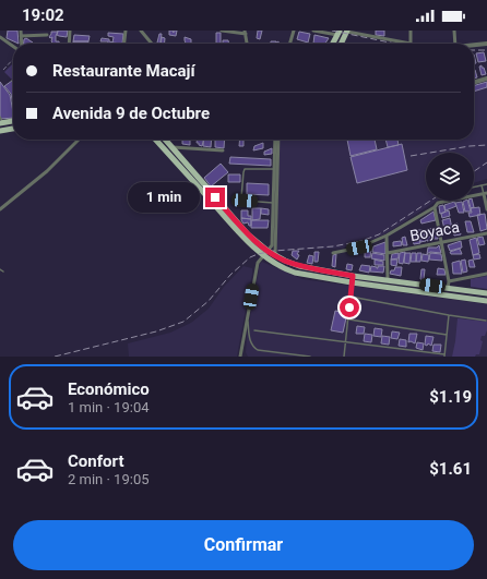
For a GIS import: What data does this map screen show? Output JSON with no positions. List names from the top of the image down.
{
  "streets": {
    "street": ["Boyaca"]
  },
  "page": {
    "status": "19:02",
    "banner": ["Restaurante Macají", "Avenida 9 de Octubre"],
    "bubble": "1 min",
    "list": [
      {
        "name": "Económico",
        "note": "1 min · 19:04",
        "value": "$1.19"
      },
      {
        "name": "Confort",
        "note": "2 min · 19:05",
        "value": "$1.61"
      }
    ],
    "buttons": "Confirmar"
  }
}
